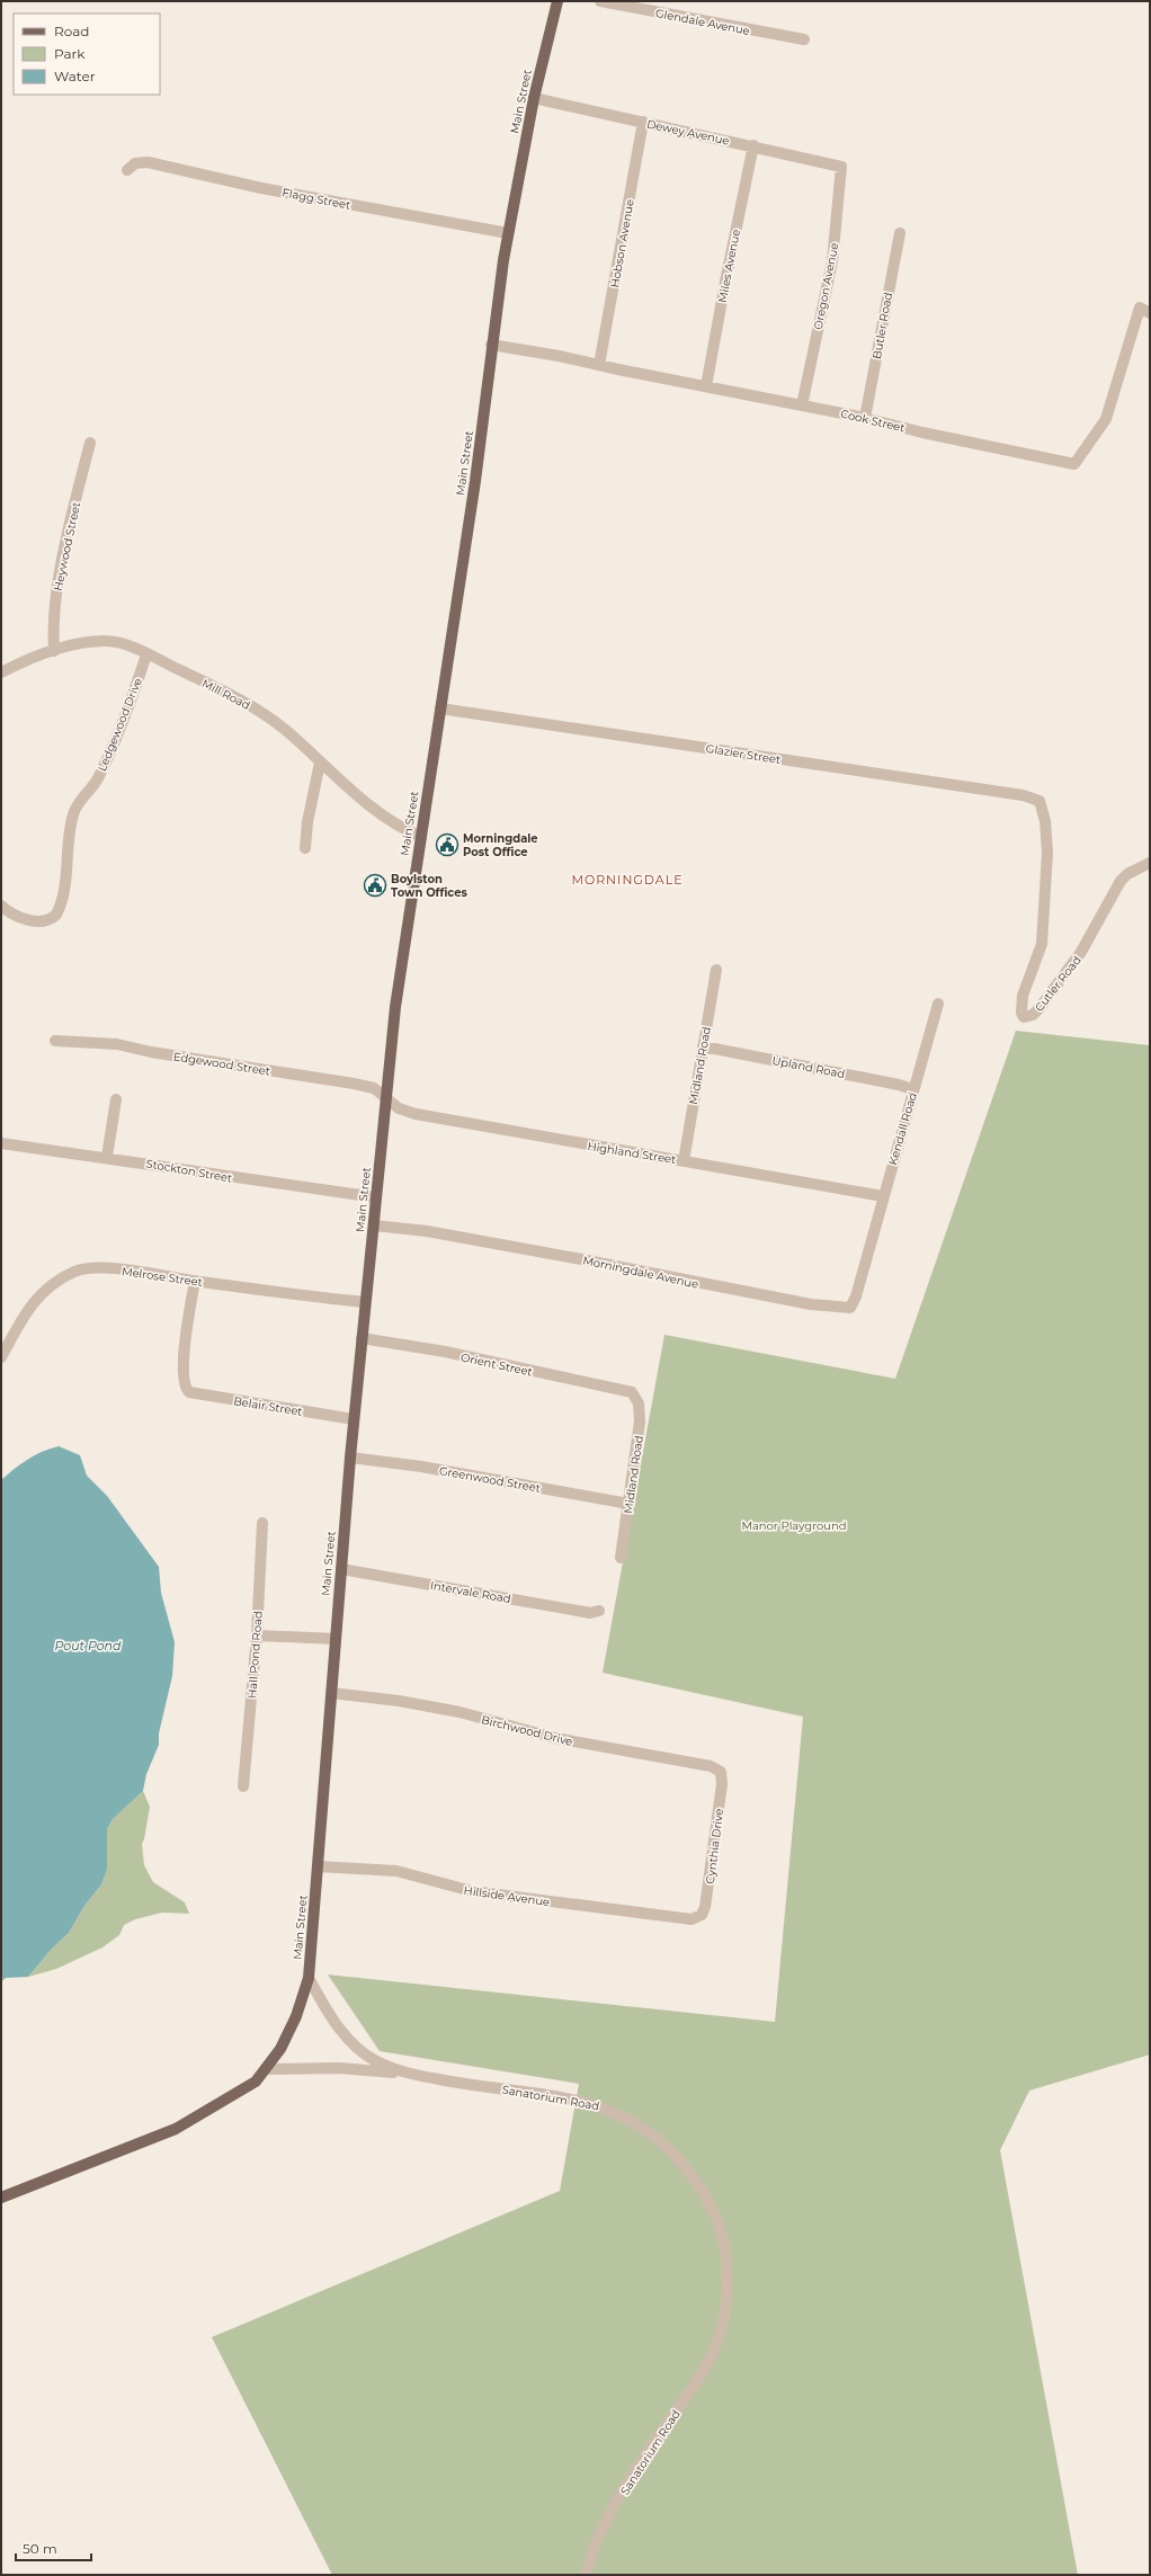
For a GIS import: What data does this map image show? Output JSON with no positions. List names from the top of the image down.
{
  "streets": {
    "main road": ["Main Street"],
    "street": [
      "Glendale Avenue",
      "Dewey Avenue",
      "Flagg Street",
      "Hobson Avenue",
      "Miles Avenue",
      "Oregon Avenue",
      "Butler Road",
      "Cook Street",
      "Heywood Street",
      "Mill Road",
      "Ledgewood Drive",
      "Glazier Street",
      "Cutler Road",
      "Edgewood Street",
      "Midland Road",
      "Upland Road",
      "Kendall Road",
      "Highland Street",
      "Stockton Street",
      "Morningdale Avenue",
      "Melrose Street",
      "Orient Street",
      "Belair Street",
      "Greenwood Street",
      "Intervale Road",
      "Hall Pond Road",
      "Birchwood Drive",
      "Cynthia Drive",
      "Hillside Avenue",
      "Sanatorium Road"
    ]
  },
  "crossings": [
    ["Main Street", "Dewey Avenue"],
    ["Main Street", "Flagg Street"],
    ["Main Street", "Cook Street"],
    ["Main Street", "Mill Road"],
    ["Main Street", "Glazier Street"],
    ["Main Street", "Edgewood Street"],
    ["Main Street", "Highland Street"],
    ["Main Street", "Stockton Street"],
    ["Main Street", "Morningdale Avenue"],
    ["Main Street", "Melrose Street"],
    ["Main Street", "Orient Street"],
    ["Main Street", "Belair Street"],
    ["Main Street", "Greenwood Street"],
    ["Main Street", "Intervale Road"],
    ["Main Street", "Birchwood Drive"],
    ["Main Street", "Hillside Avenue"],
    ["Main Street", "Sanatorium Road"],
    ["Dewey Avenue", "Hobson Avenue"],
    ["Dewey Avenue", "Miles Avenue"],
    ["Dewey Avenue", "Oregon Avenue"],
    ["Hobson Avenue", "Cook Street"],
    ["Miles Avenue", "Cook Street"],
    ["Oregon Avenue", "Cook Street"],
    ["Butler Road", "Cook Street"],
    ["Heywood Street", "Mill Road"],
    ["Mill Road", "Ledgewood Drive"],
    ["Glazier Street", "Cutler Road"],
    ["Edgewood Street", "Highland Street"],
    ["Midland Road", "Upland Road"],
    ["Midland Road", "Highland Street"],
    ["Midland Road", "Orient Street"],
    ["Midland Road", "Greenwood Street"],
    ["Upland Road", "Kendall Road"],
    ["Kendall Road", "Highland Street"],
    ["Kendall Road", "Morningdale Avenue"],
    ["Melrose Street", "Belair Street"],
    ["Birchwood Drive", "Cynthia Drive"],
    ["Cynthia Drive", "Hillside Avenue"]
  ],
  "districts": ["MORNINGDALE"],
  "water": ["Pout Pond"],
  "parks": ["Manor Playground"],
  "places": {
    "public building": ["Morningdale Post Office", "Boylston Town Offices"]
  },
  "legend": ["Road", "Park", "Water"],
  "scale_bar": "50 m"
}
